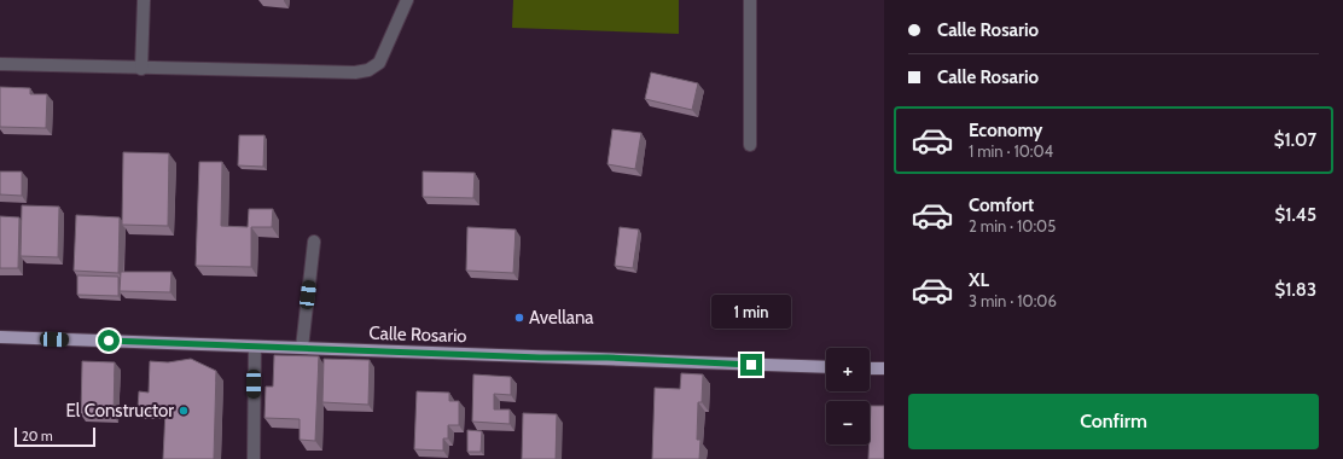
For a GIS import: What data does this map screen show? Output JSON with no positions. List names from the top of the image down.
{
  "streets": {
    "main road": ["Calle Rosario"]
  },
  "places": ["Avellana", "El Constructor"],
  "scale_bar": "20 m",
  "page": {
    "banner": ["Calle Rosario", "Calle Rosario"],
    "list": [
      {
        "name": "Economy",
        "note": "1 min · 10:04",
        "value": "$1.07"
      },
      {
        "name": "Comfort",
        "note": "2 min · 10:05",
        "value": "$1.45"
      },
      {
        "name": "XL",
        "note": "3 min · 10:06",
        "value": "$1.83"
      }
    ],
    "bubble": "1 min",
    "map_buttons": ["+", "−"],
    "buttons": "Confirm",
    "scale": "20 m"
  }
}
